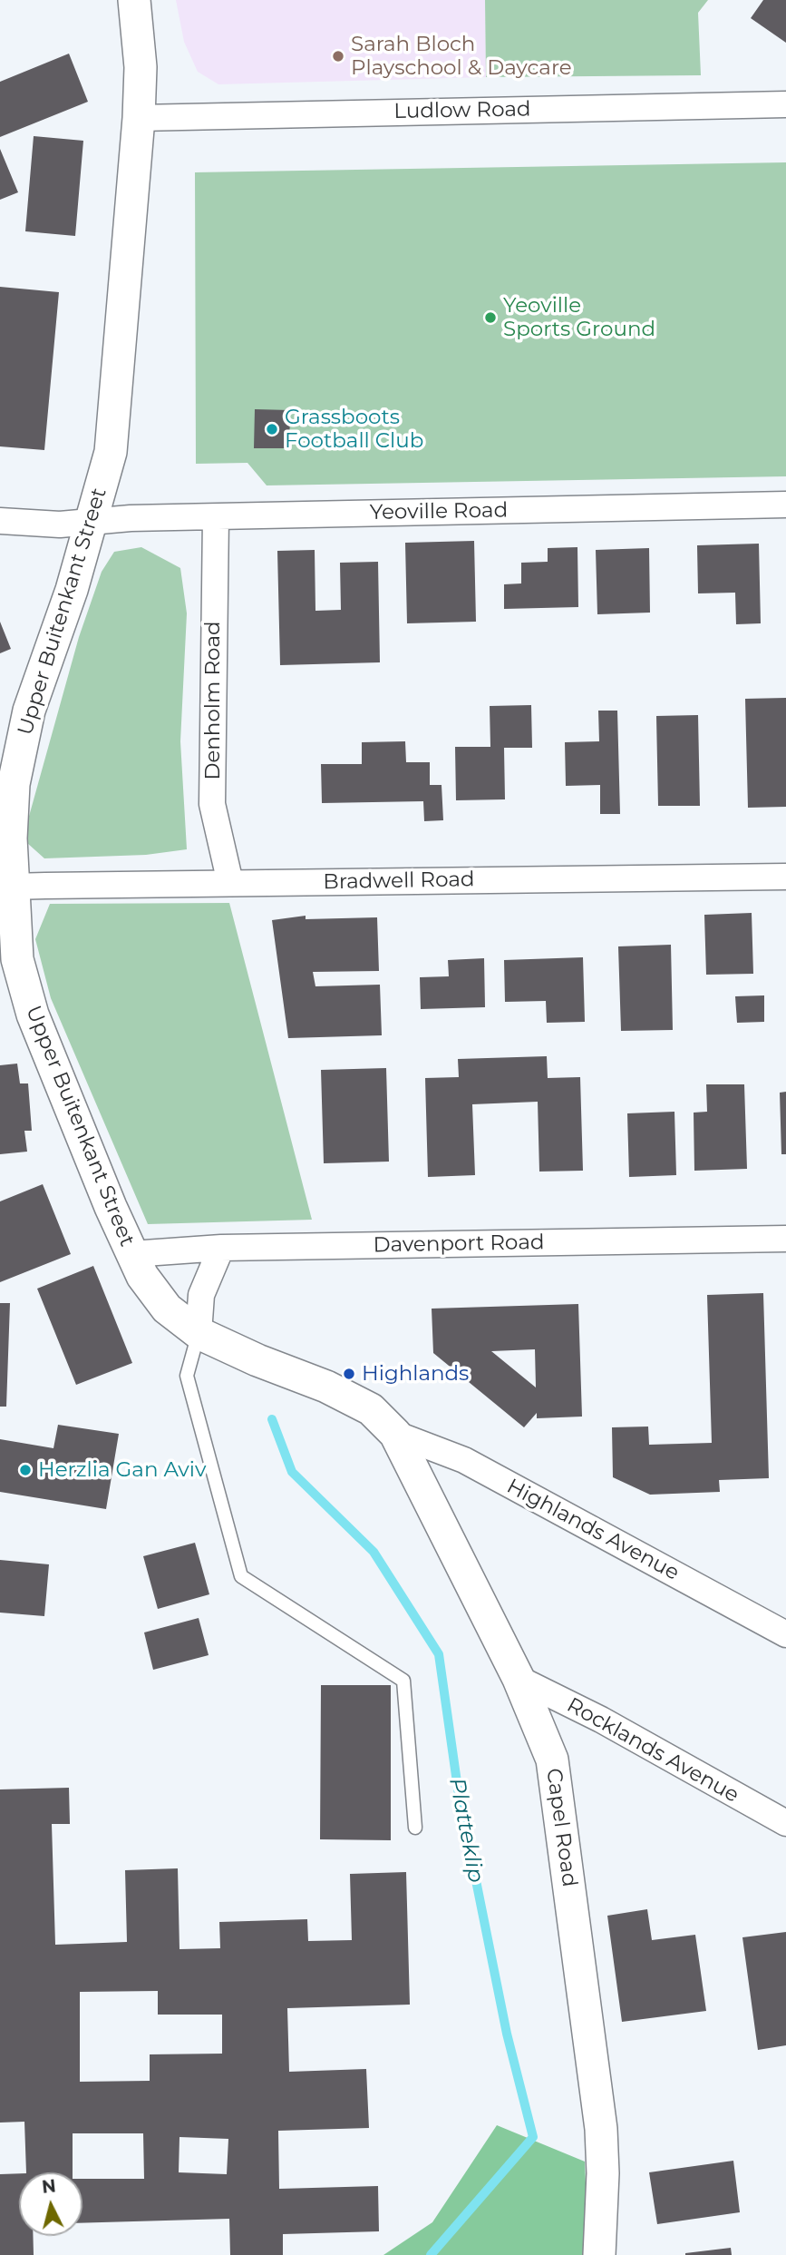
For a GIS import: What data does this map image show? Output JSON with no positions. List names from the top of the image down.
{
  "streets": {
    "street": [
      "Ludlow Road",
      "Yeoville Road",
      "Upper Buitenkant Street",
      "Denholm Road",
      "Bradwell Road",
      "Davenport Road",
      "Highlands Avenue",
      "Rocklands Avenue",
      "Capel Road"
    ]
  },
  "crossings": [
    ["Ludlow Road", "Upper Buitenkant Street"],
    ["Yeoville Road", "Upper Buitenkant Street"],
    ["Yeoville Road", "Denholm Road"],
    ["Upper Buitenkant Street", "Bradwell Road"],
    ["Upper Buitenkant Street", "Davenport Road"],
    ["Upper Buitenkant Street", "Highlands Avenue"],
    ["Upper Buitenkant Street", "Capel Road"],
    ["Denholm Road", "Bradwell Road"],
    ["Highlands Avenue", "Capel Road"],
    ["Rocklands Avenue", "Capel Road"]
  ],
  "water": ["Platteklip"],
  "places": [
    "Sarah Bloch Playschool & Daycare",
    "Yeoville Sports Ground",
    "Grassboots Football Club",
    "Highlands",
    "Herzlia Gan Aviv"
  ],
  "north": "top"
}
